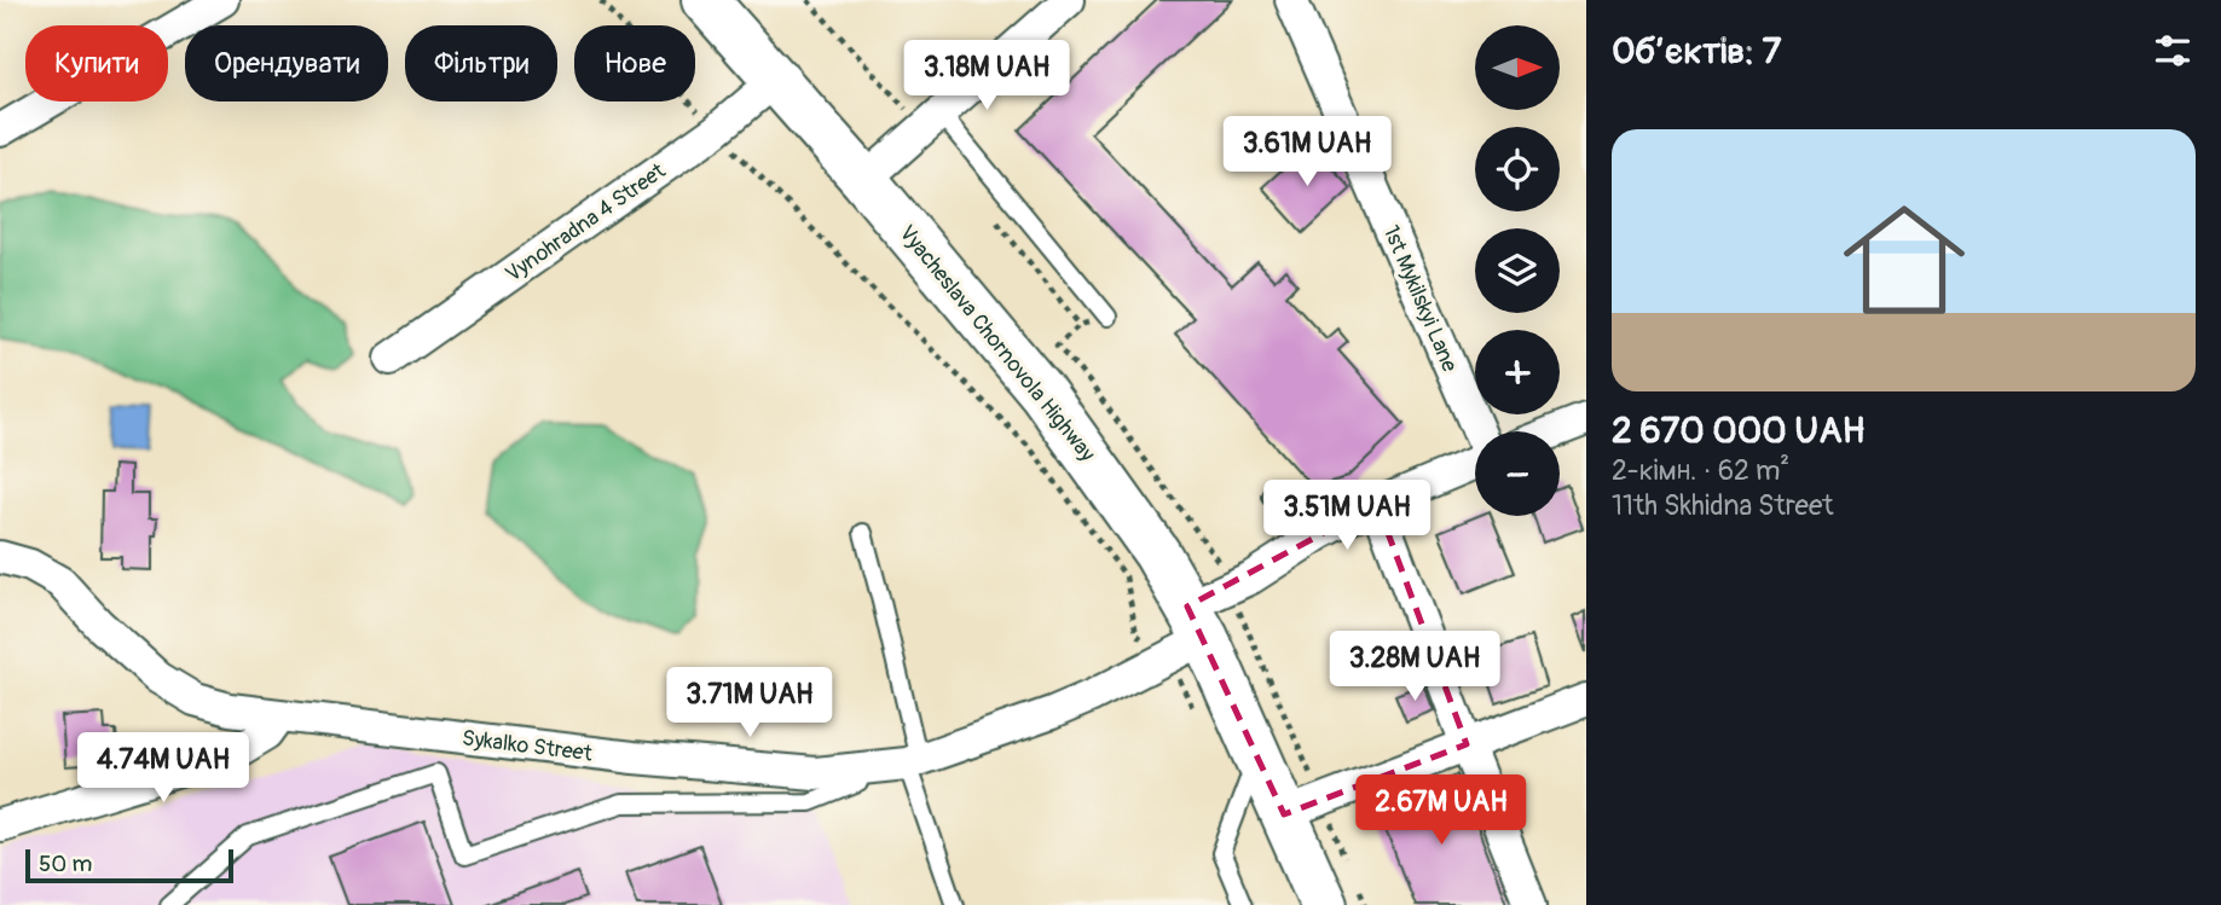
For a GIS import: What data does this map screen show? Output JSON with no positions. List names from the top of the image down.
{
  "streets": {
    "main road": ["Vyacheslava Chornovola Highway"],
    "street": ["Vynohradna 4 Street", "1st Mykilskyi Lane", "Sykalko Street"]
  },
  "crossings": [
    ["Vynohradna 4 Street", "Vyacheslava Chornovola Highway"],
    ["Vyacheslava Chornovola Highway", "Sykalko Street"]
  ],
  "scale_bar": "50 m",
  "north": "right",
  "page": {
    "heading": "Об’єктів: 7",
    "map_buttons": ["+", "−"],
    "chip": [
      "Купити",
      "Орендувати",
      "Фільтри",
      "Нове"
    ],
    "price": [
      "3.18M UAH",
      "3.61M UAH",
      "3.51M UAH",
      "3.28M UAH",
      "3.71M UAH",
      "4.74M UAH",
      "2.67M UAH"
    ],
    "list": [
      {
        "name": "2 670 000 UAH",
        "note": "2-кімн. · 62 m² · 11th Skhidna Street"
      }
    ],
    "scale": "50 m"
  }
}
